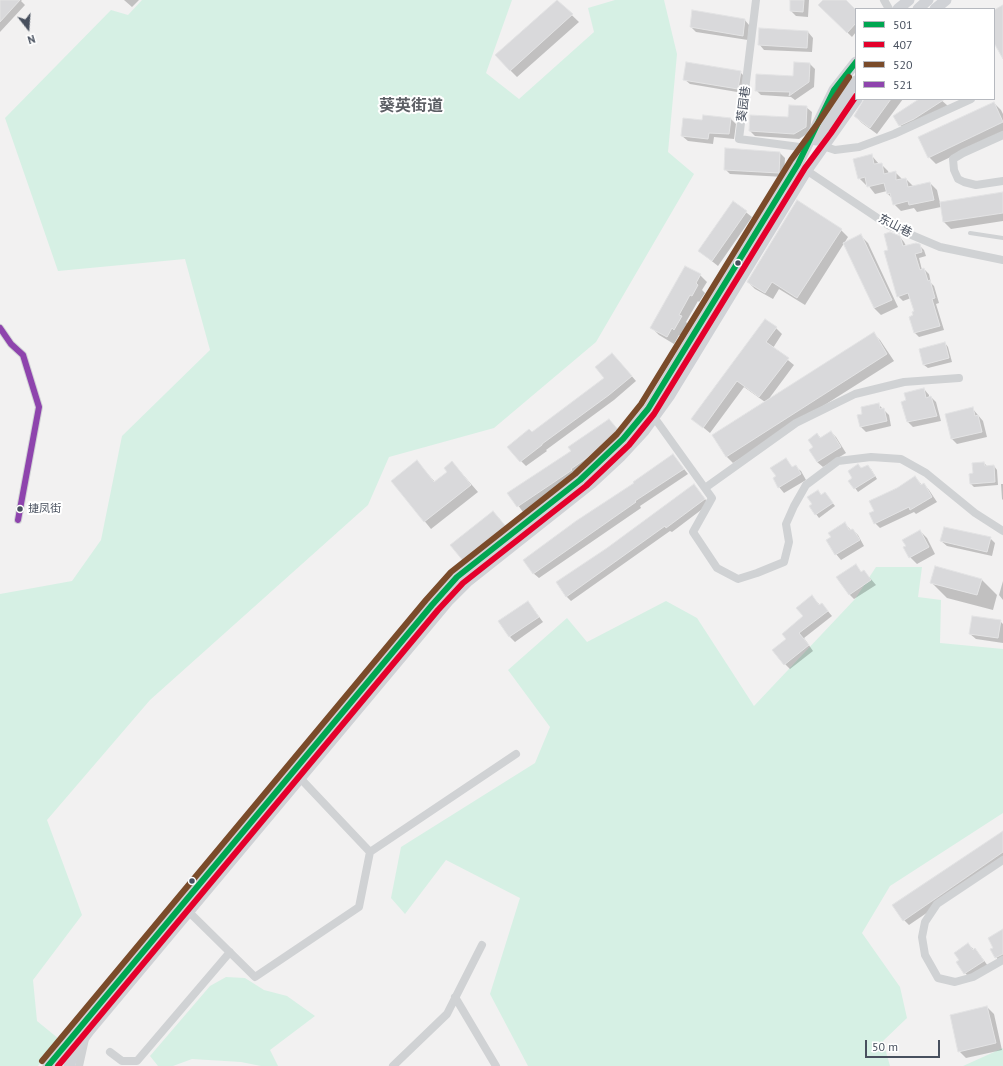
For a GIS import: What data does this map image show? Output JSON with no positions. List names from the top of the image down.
{
  "streets": {
    "street": ["葵园巷", "东山巷"]
  },
  "districts": ["葵英街道"],
  "places": ["捷凤街"],
  "lines": [
    "transit line 501",
    "transit line 520",
    "transit line 407",
    "transit line 521"
  ],
  "legend": [
    "501",
    "407",
    "520",
    "521"
  ],
  "scale_bar": "50 m",
  "north": "bottom"
}
